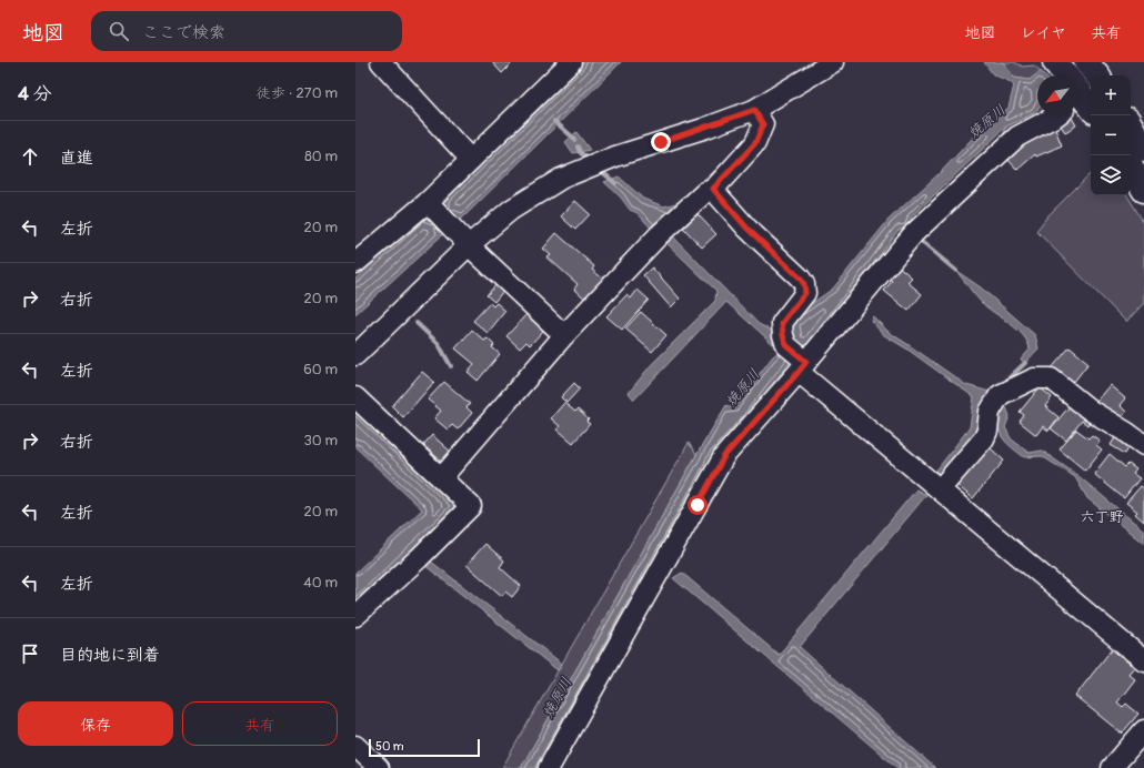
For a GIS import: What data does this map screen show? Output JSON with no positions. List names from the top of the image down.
{
  "districts": ["六丁野"],
  "water": ["焼原川"],
  "scale_bar": "50 m",
  "north": "bottom left",
  "page": {
    "header": "地図",
    "search": "ここで検索",
    "nav": ["地図", "レイヤ", "共有"],
    "heading": ["4 分", "徒歩 · 270 m"],
    "map_buttons": ["+", "−"],
    "list": [
      ["直進", "80 m"],
      ["左折", "20 m"],
      ["右折", "20 m"],
      ["左折", "60 m"],
      ["右折", "30 m"],
      ["左折", "20 m"],
      ["左折", "40 m"],
      "目的地に到着"
    ],
    "buttons": ["保存", "共有"],
    "scale": "50 m"
  }
}
